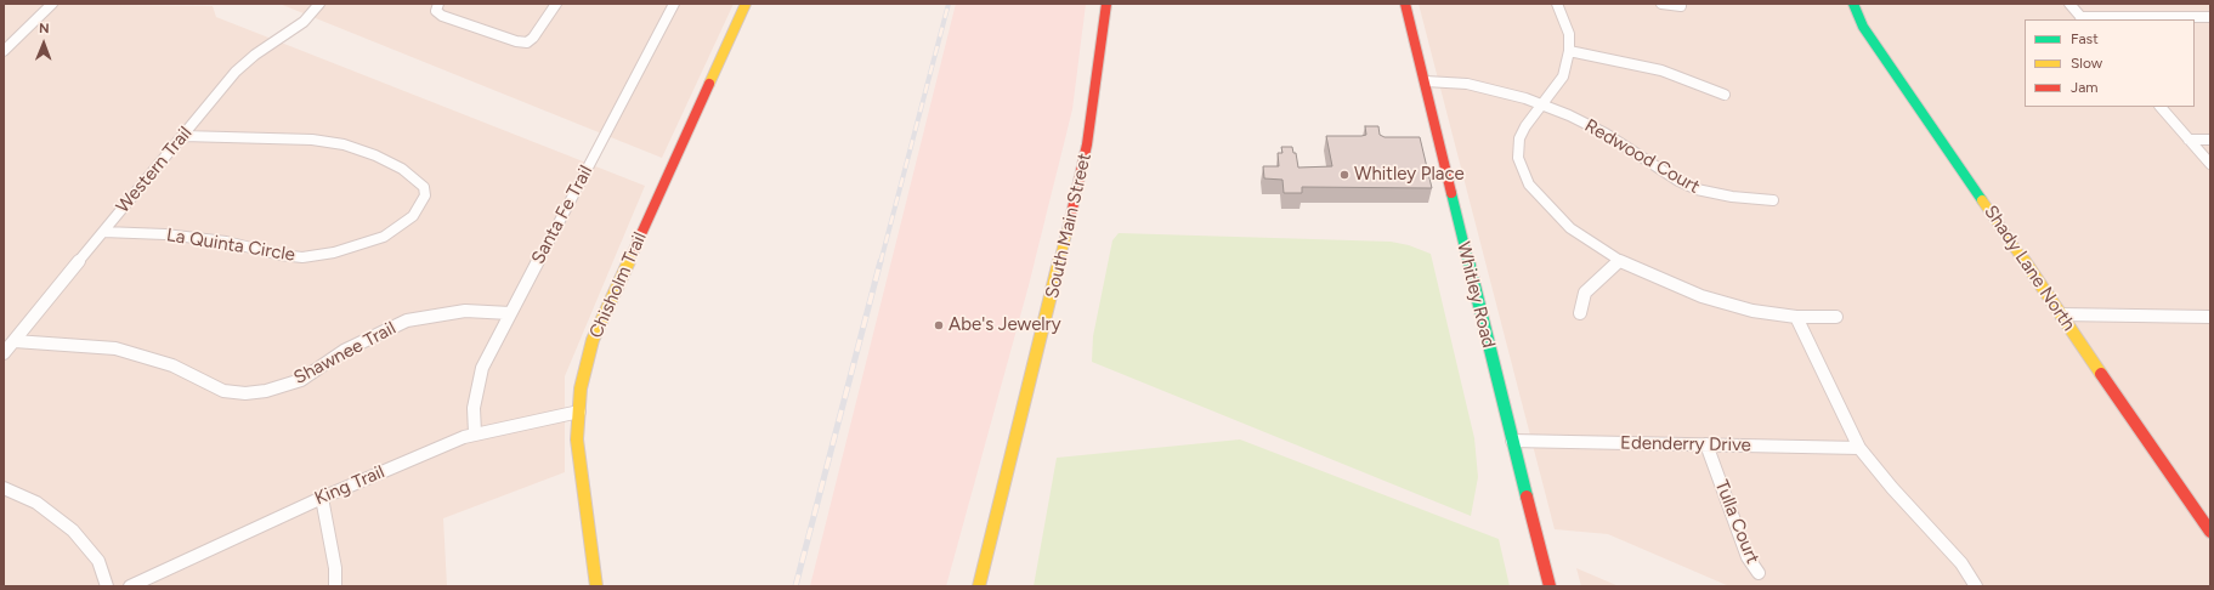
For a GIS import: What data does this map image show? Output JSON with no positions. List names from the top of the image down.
{
  "streets": {
    "street": [
      "Redwood Court",
      "Western Trail",
      "Santa Fe Trail",
      "South Main Street",
      "La Quinta Circle",
      "Shady Lane North",
      "Chisholm Trail",
      "Whitley Road",
      "Shawnee Trail",
      "Edenderry Drive",
      "King Trail",
      "Tulla Court"
    ]
  },
  "crossings": [
    ["Redwood Court", "Whitley Road"],
    ["Western Trail", "La Quinta Circle"],
    ["Western Trail", "Shawnee Trail"],
    ["Santa Fe Trail", "Shawnee Trail"],
    ["Santa Fe Trail", "King Trail"],
    ["Chisholm Trail", "King Trail"],
    ["Whitley Road", "Edenderry Drive"],
    ["Edenderry Drive", "Tulla Court"]
  ],
  "places": ["Whitley Place", "Abe's Jewelry"],
  "legend": ["Fast", "Slow", "Jam"],
  "north": "top"
}
